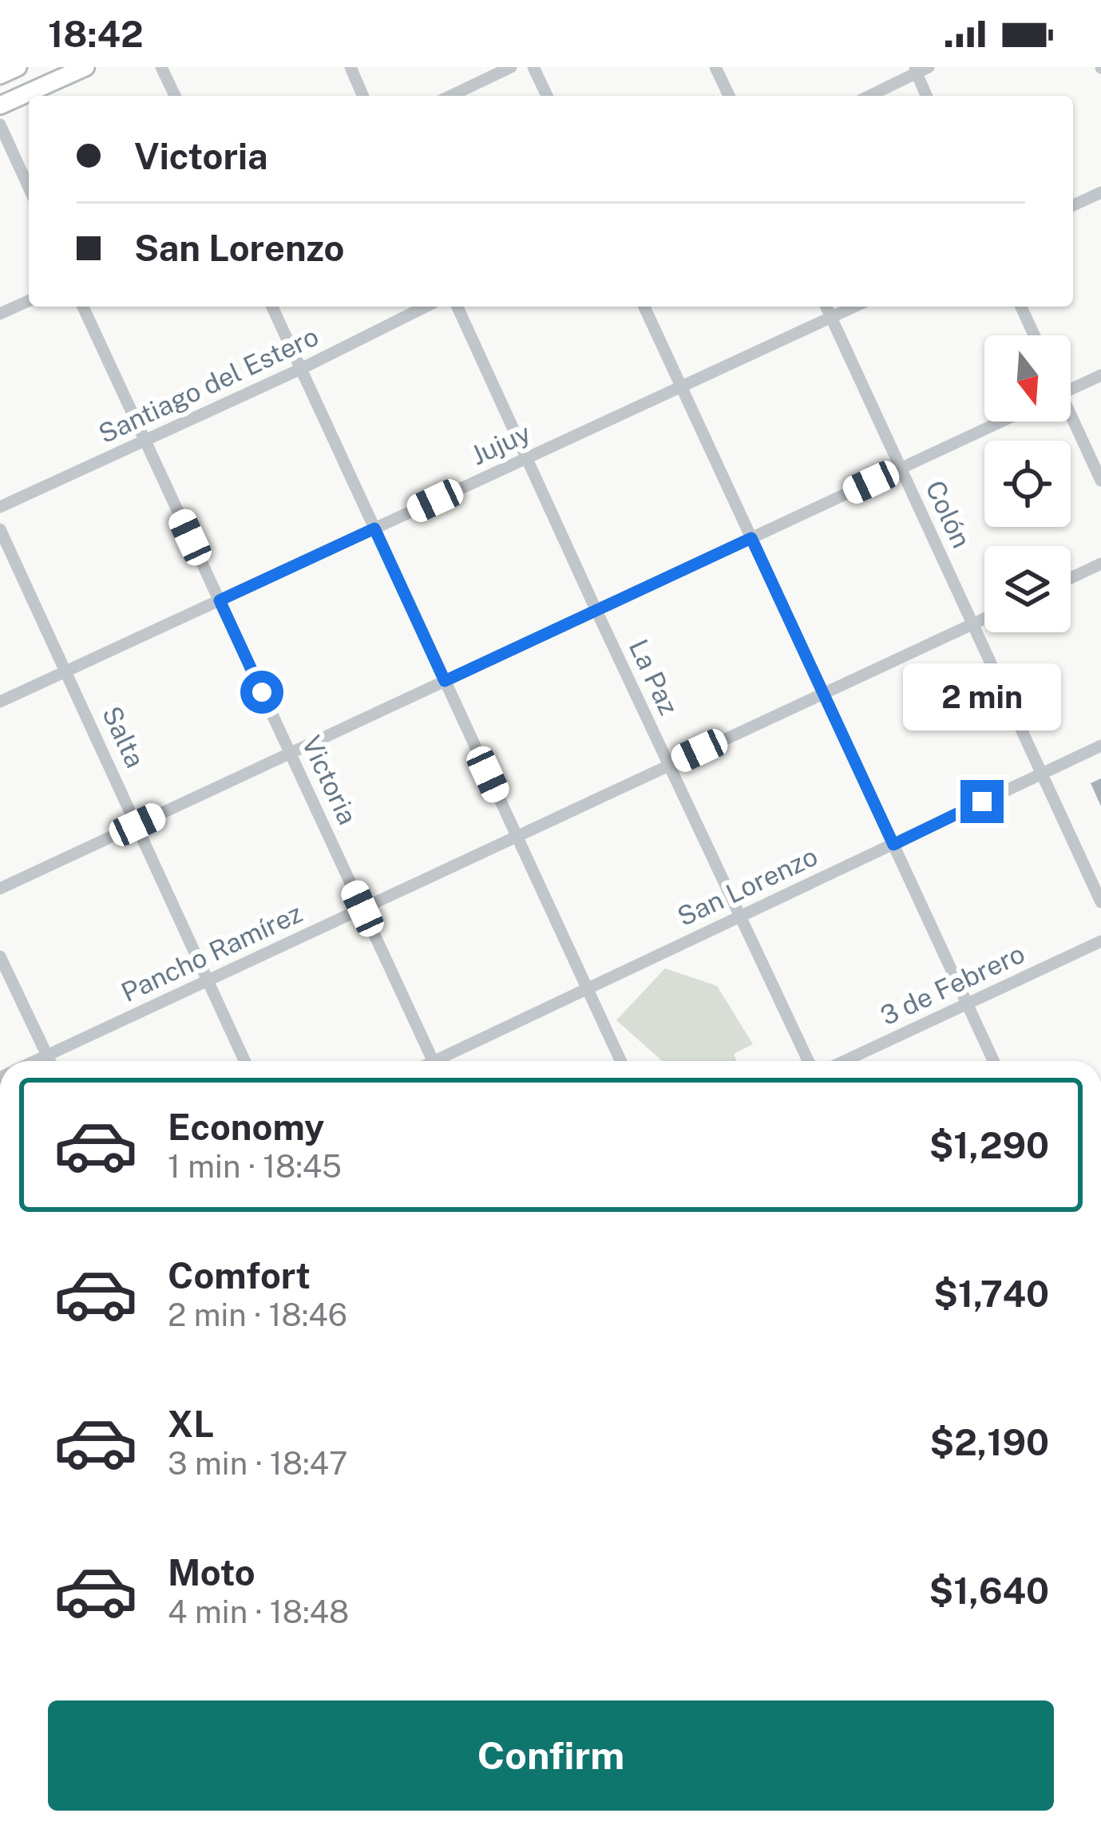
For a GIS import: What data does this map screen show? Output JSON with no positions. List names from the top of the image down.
{
  "streets": {
    "street": [
      "Santiago del Estero",
      "Jujuy",
      "Colón",
      "La Paz",
      "Salta",
      "Victoria",
      "San Lorenzo",
      "Pancho Ramírez",
      "3 de Febrero"
    ]
  },
  "crossings": [
    ["Santiago del Estero", "Victoria"],
    ["Jujuy", "Colón"],
    ["Jujuy", "La Paz"],
    ["Jujuy", "Salta"],
    ["Jujuy", "Victoria"],
    ["Colón", "San Lorenzo"],
    ["Colón", "Pancho Ramírez"],
    ["La Paz", "San Lorenzo"],
    ["La Paz", "Pancho Ramírez"],
    ["Salta", "Pancho Ramírez"],
    ["Victoria", "Pancho Ramírez"]
  ],
  "north": "bottom",
  "page": {
    "status": "18:42",
    "banner": ["Victoria", "San Lorenzo"],
    "bubble": "2 min",
    "list": [
      {
        "name": "Economy",
        "note": "1 min · 18:45",
        "value": "$1,290"
      },
      {
        "name": "Comfort",
        "note": "2 min · 18:46",
        "value": "$1,740"
      },
      {
        "name": "XL",
        "note": "3 min · 18:47",
        "value": "$2,190"
      },
      {
        "name": "Moto",
        "note": "4 min · 18:48",
        "value": "$1,640"
      }
    ],
    "buttons": "Confirm"
  }
}
